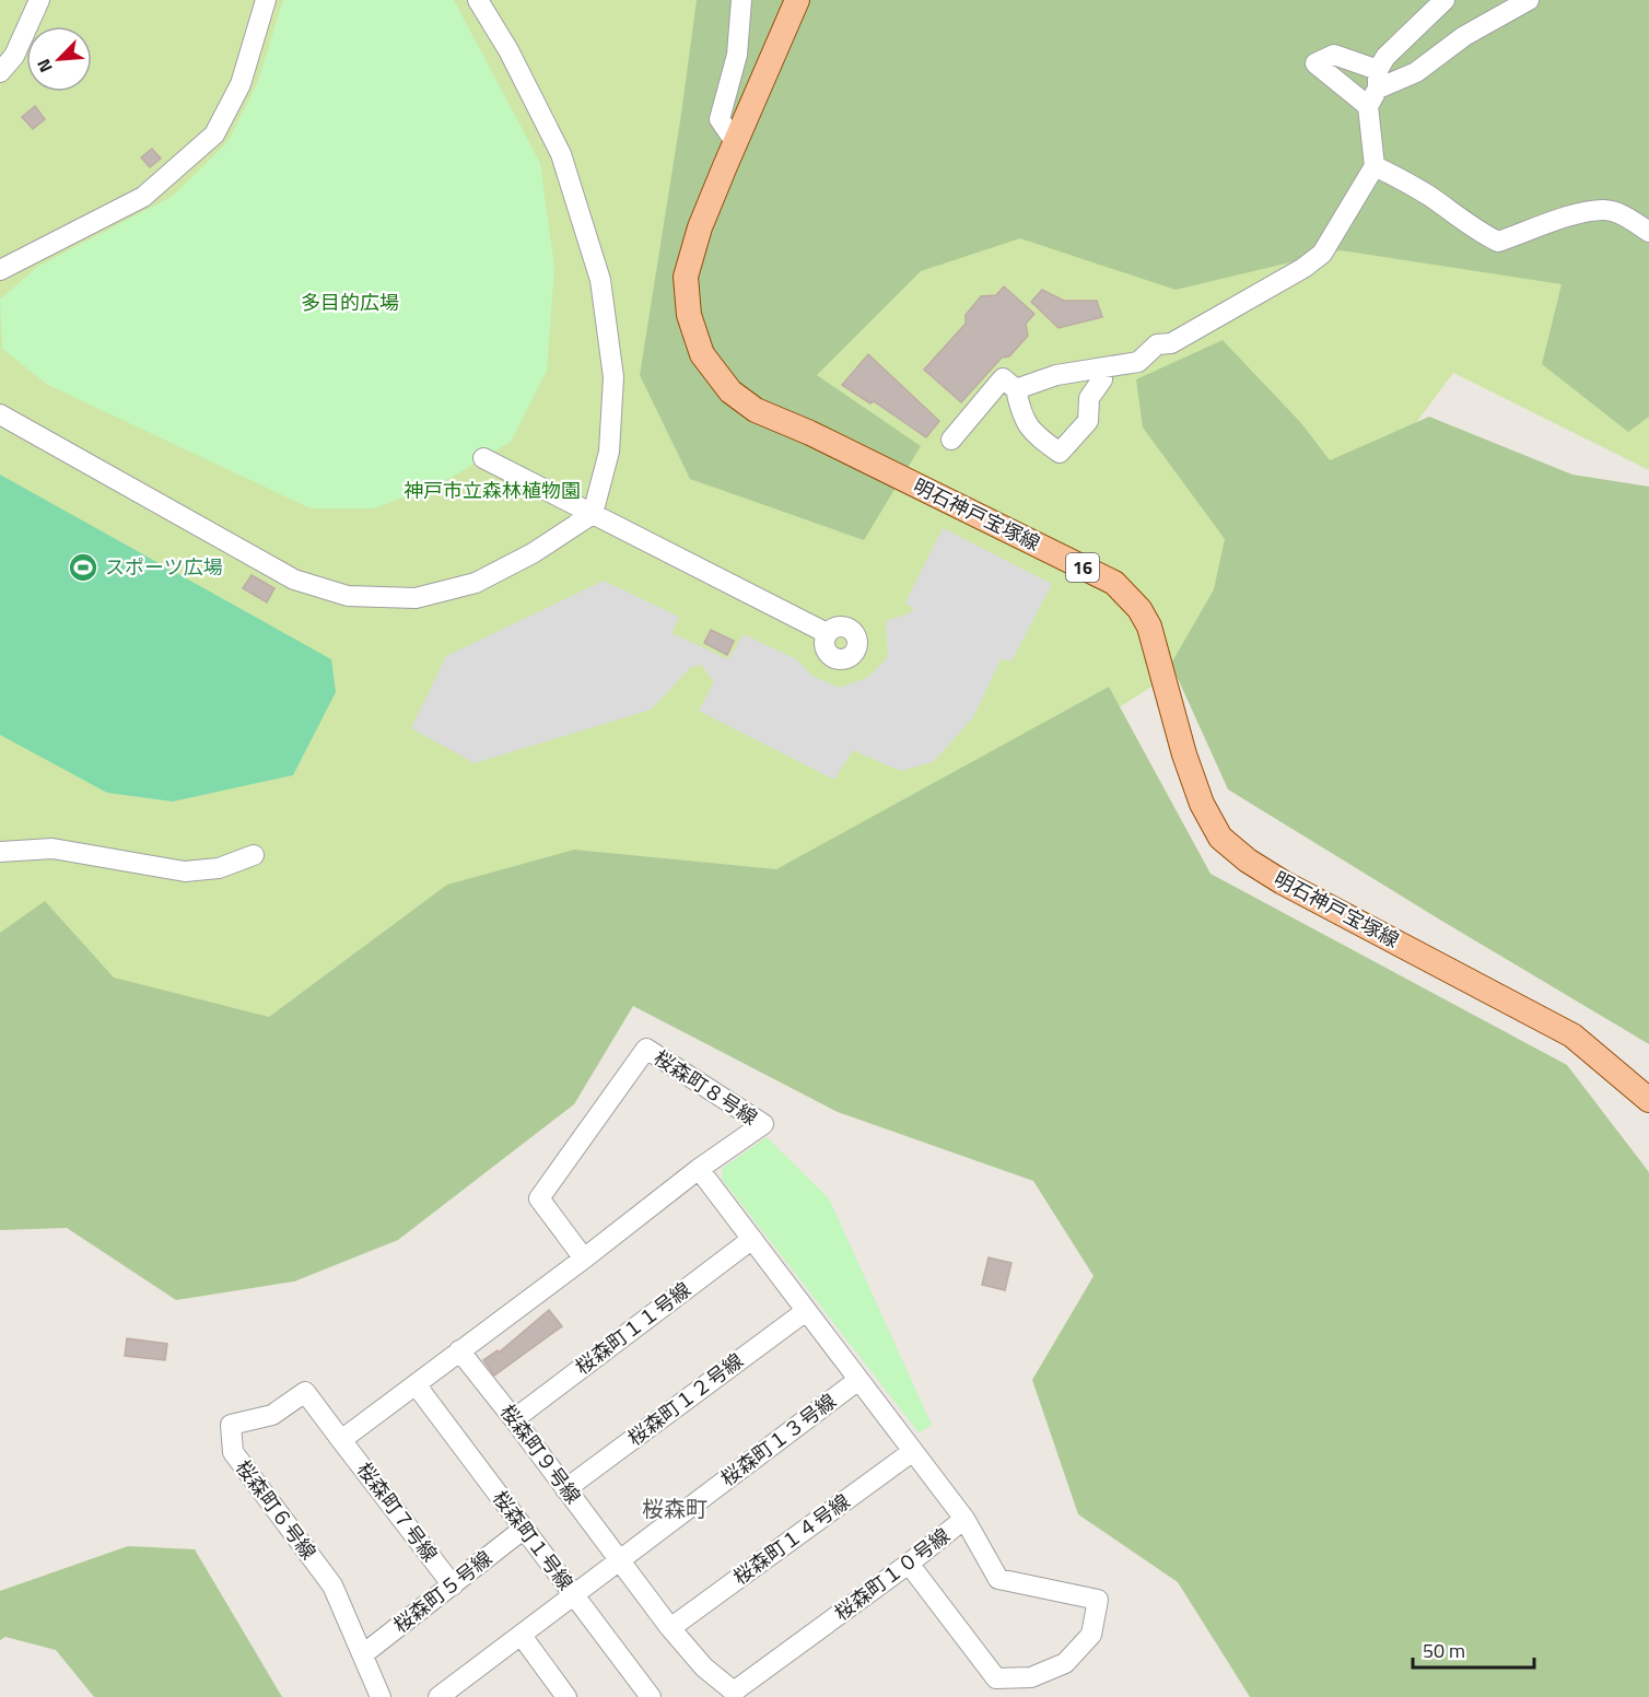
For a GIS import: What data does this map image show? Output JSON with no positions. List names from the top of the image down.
{
  "streets": {
    "main road": ["明石神戸宝塚線", "16"],
    "street": [
      "桜森町８号線",
      "桜森町１１号線",
      "桜森町１２号線",
      "桜森町１３号線",
      "桜森町９号線",
      "桜森町６号線",
      "桜森町７号線",
      "桜森町１４号線",
      "桜森町１号線",
      "桜森町１０号線",
      "桜森町５号線"
    ]
  },
  "crossings": [
    ["桜森町８号線", "桜森町９号線"],
    ["桜森町８号線", "桜森町１号線"],
    ["桜森町８号線", "桜森町１０号線"],
    ["桜森町１１号線", "桜森町９号線"],
    ["桜森町１１号線", "桜森町１０号線"],
    ["桜森町１２号線", "桜森町９号線"],
    ["桜森町１２号線", "桜森町１０号線"],
    ["桜森町１３号線", "桜森町９号線"],
    ["桜森町１３号線", "桜森町１号線"],
    ["桜森町１３号線", "桜森町１０号線"],
    ["桜森町９号線", "桜森町１０号線"],
    ["桜森町６号線", "桜森町７号線"],
    ["桜森町６号線", "桜森町５号線"],
    ["桜森町７号線", "桜森町５号線"],
    ["桜森町１４号線", "桜森町１０号線"],
    ["桜森町１号線", "桜森町５号線"]
  ],
  "districts": ["桜森町"],
  "parks": ["多目的広場", "神戸市立森林植物園"],
  "places": {
    "sports": ["スポーツ広場"]
  },
  "scale_bar": "50 m",
  "north": "bottom left"
}
